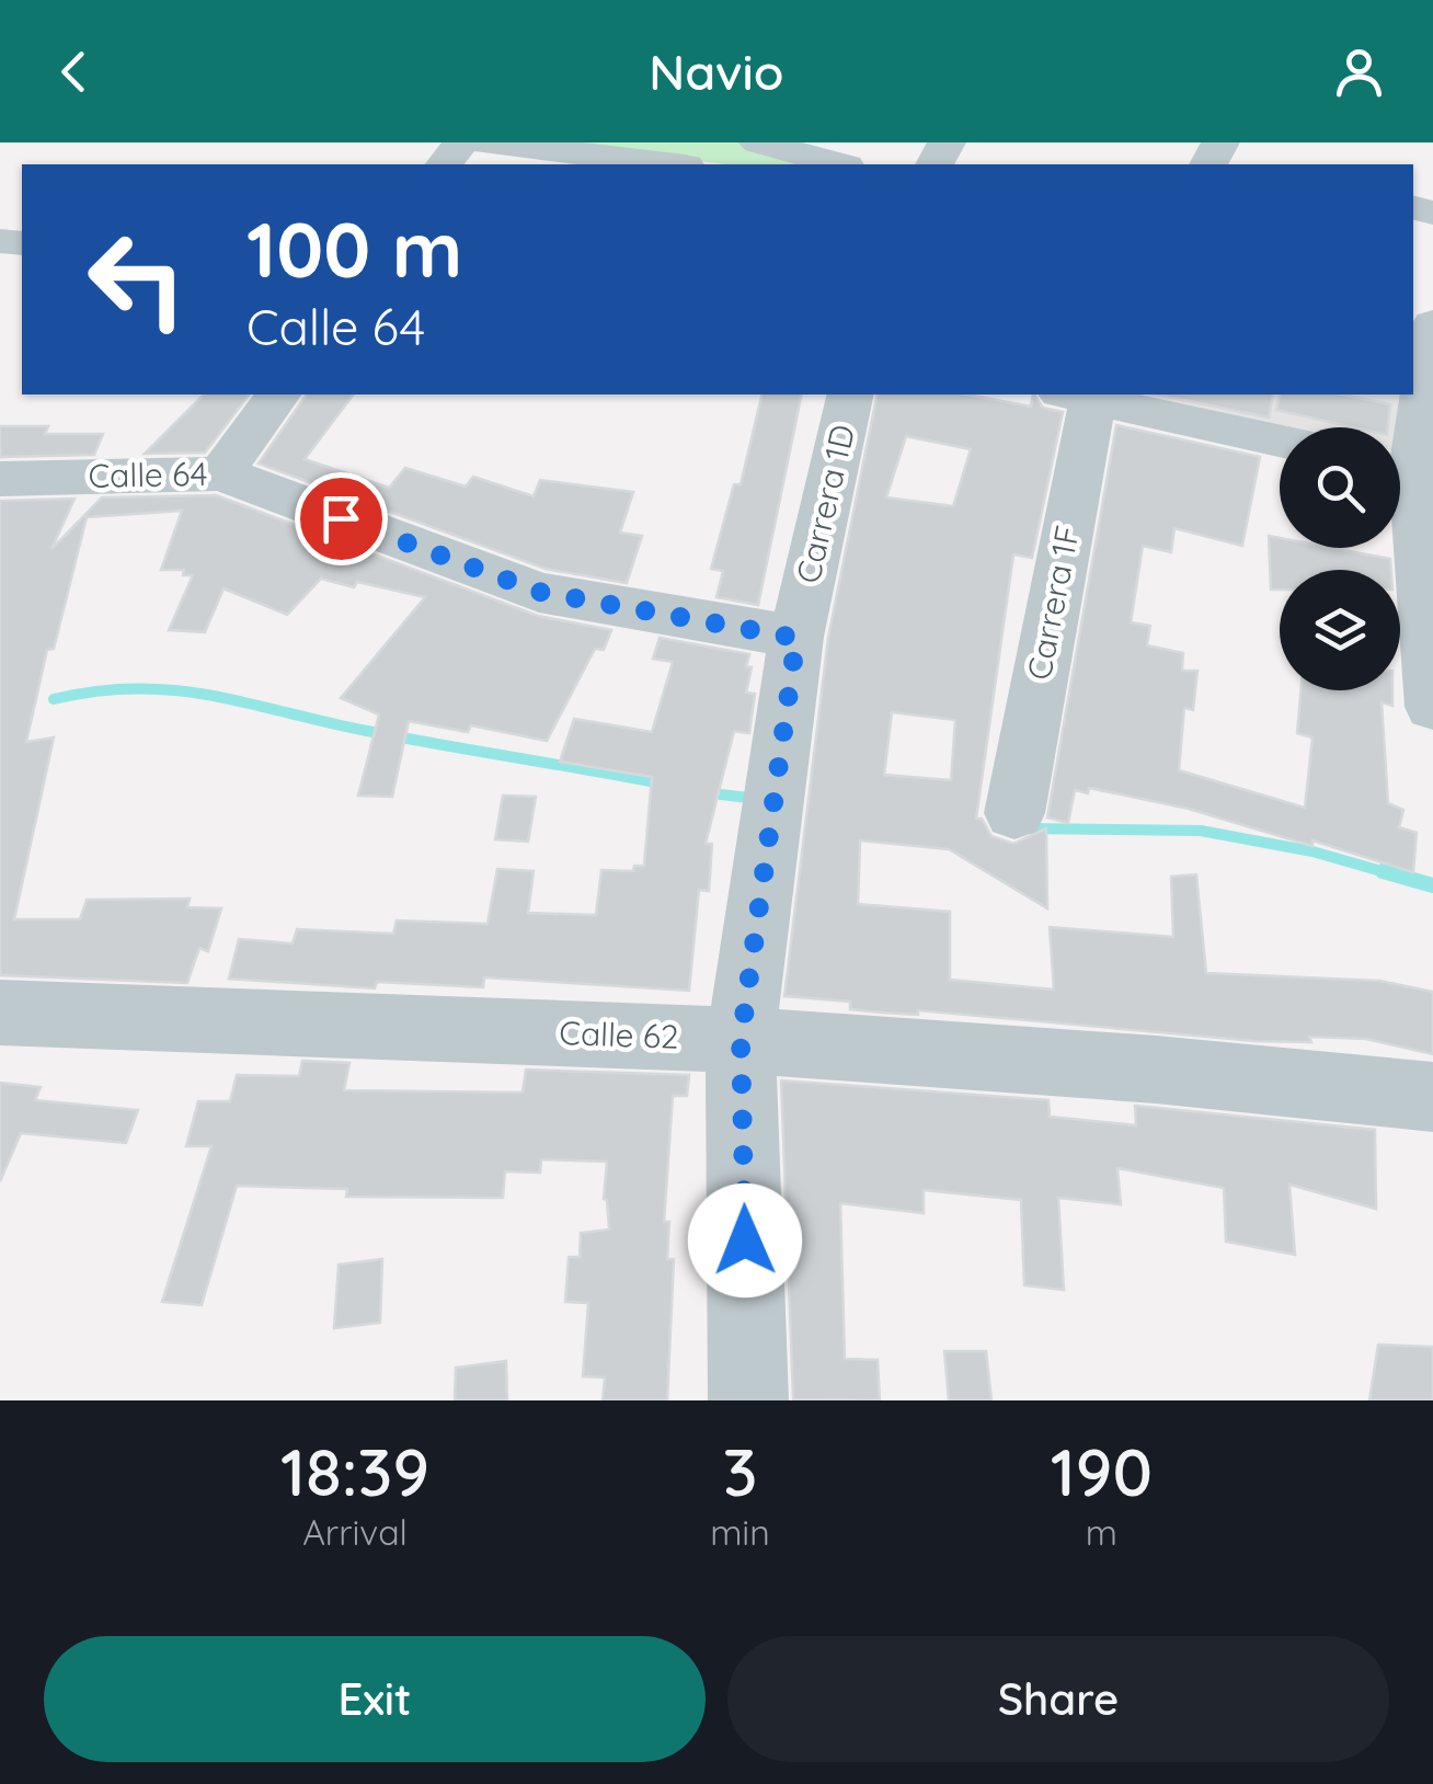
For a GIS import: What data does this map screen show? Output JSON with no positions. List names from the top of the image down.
{
  "streets": {
    "street": [
      "Calle 64",
      "Carrera 1D",
      "Carrera 1F",
      "Calle 62"
    ]
  },
  "crossings": [
    ["Calle 64", "Carrera 1D"],
    ["Carrera 1D", "Calle 62"]
  ],
  "page": {
    "header": "Navio",
    "turn": ["100 m", "Calle 64"],
    "eta": [
      "18:39",
      "Arrival",
      "3",
      "min",
      "190",
      "m"
    ],
    "buttons": ["Exit", "Share"]
  }
}
